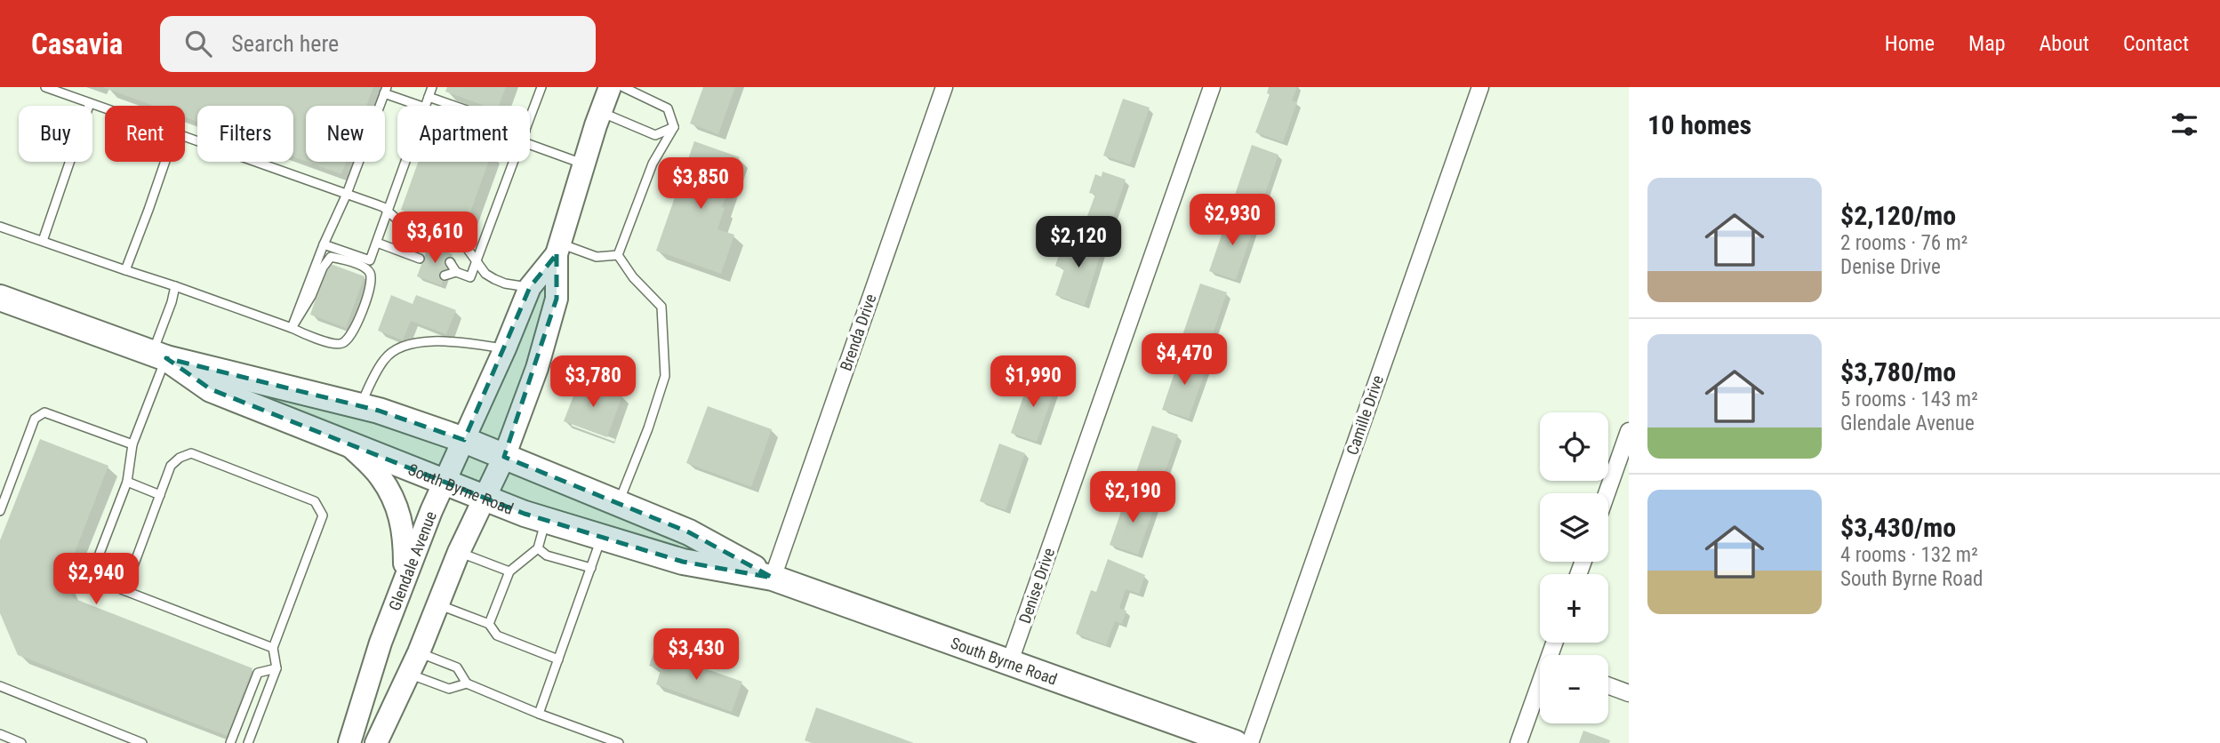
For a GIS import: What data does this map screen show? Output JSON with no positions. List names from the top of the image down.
{
  "streets": {
    "main road": ["South Byrne Road", "Glendale Avenue"],
    "street": ["Brenda Drive", "Camille Drive", "Denise Drive"]
  },
  "crossings": [
    ["Brenda Drive", "South Byrne Road"],
    ["South Byrne Road", "Glendale Avenue"],
    ["South Byrne Road", "Denise Drive"]
  ],
  "page": {
    "header": "Casavia",
    "search": "Search here",
    "nav": [
      "Home",
      "Map",
      "About",
      "Contact"
    ],
    "heading": "10 homes",
    "chip": [
      "Buy",
      "Rent",
      "Filters",
      "New",
      "Apartment"
    ],
    "price": [
      "$3,850",
      "$2,930",
      "$3,610",
      "$2,120",
      "$4,470",
      "$3,780",
      "$1,990",
      "$2,190",
      "$2,940",
      "$3,430"
    ],
    "list": [
      {
        "name": "$2,120/mo",
        "note": "2 rooms · 76 m² · Denise Drive"
      },
      {
        "name": "$3,780/mo",
        "note": "5 rooms · 143 m² · Glendale Avenue"
      },
      {
        "name": "$3,430/mo",
        "note": "4 rooms · 132 m² · South Byrne Road"
      }
    ],
    "map_buttons": ["+", "−"]
  }
}
